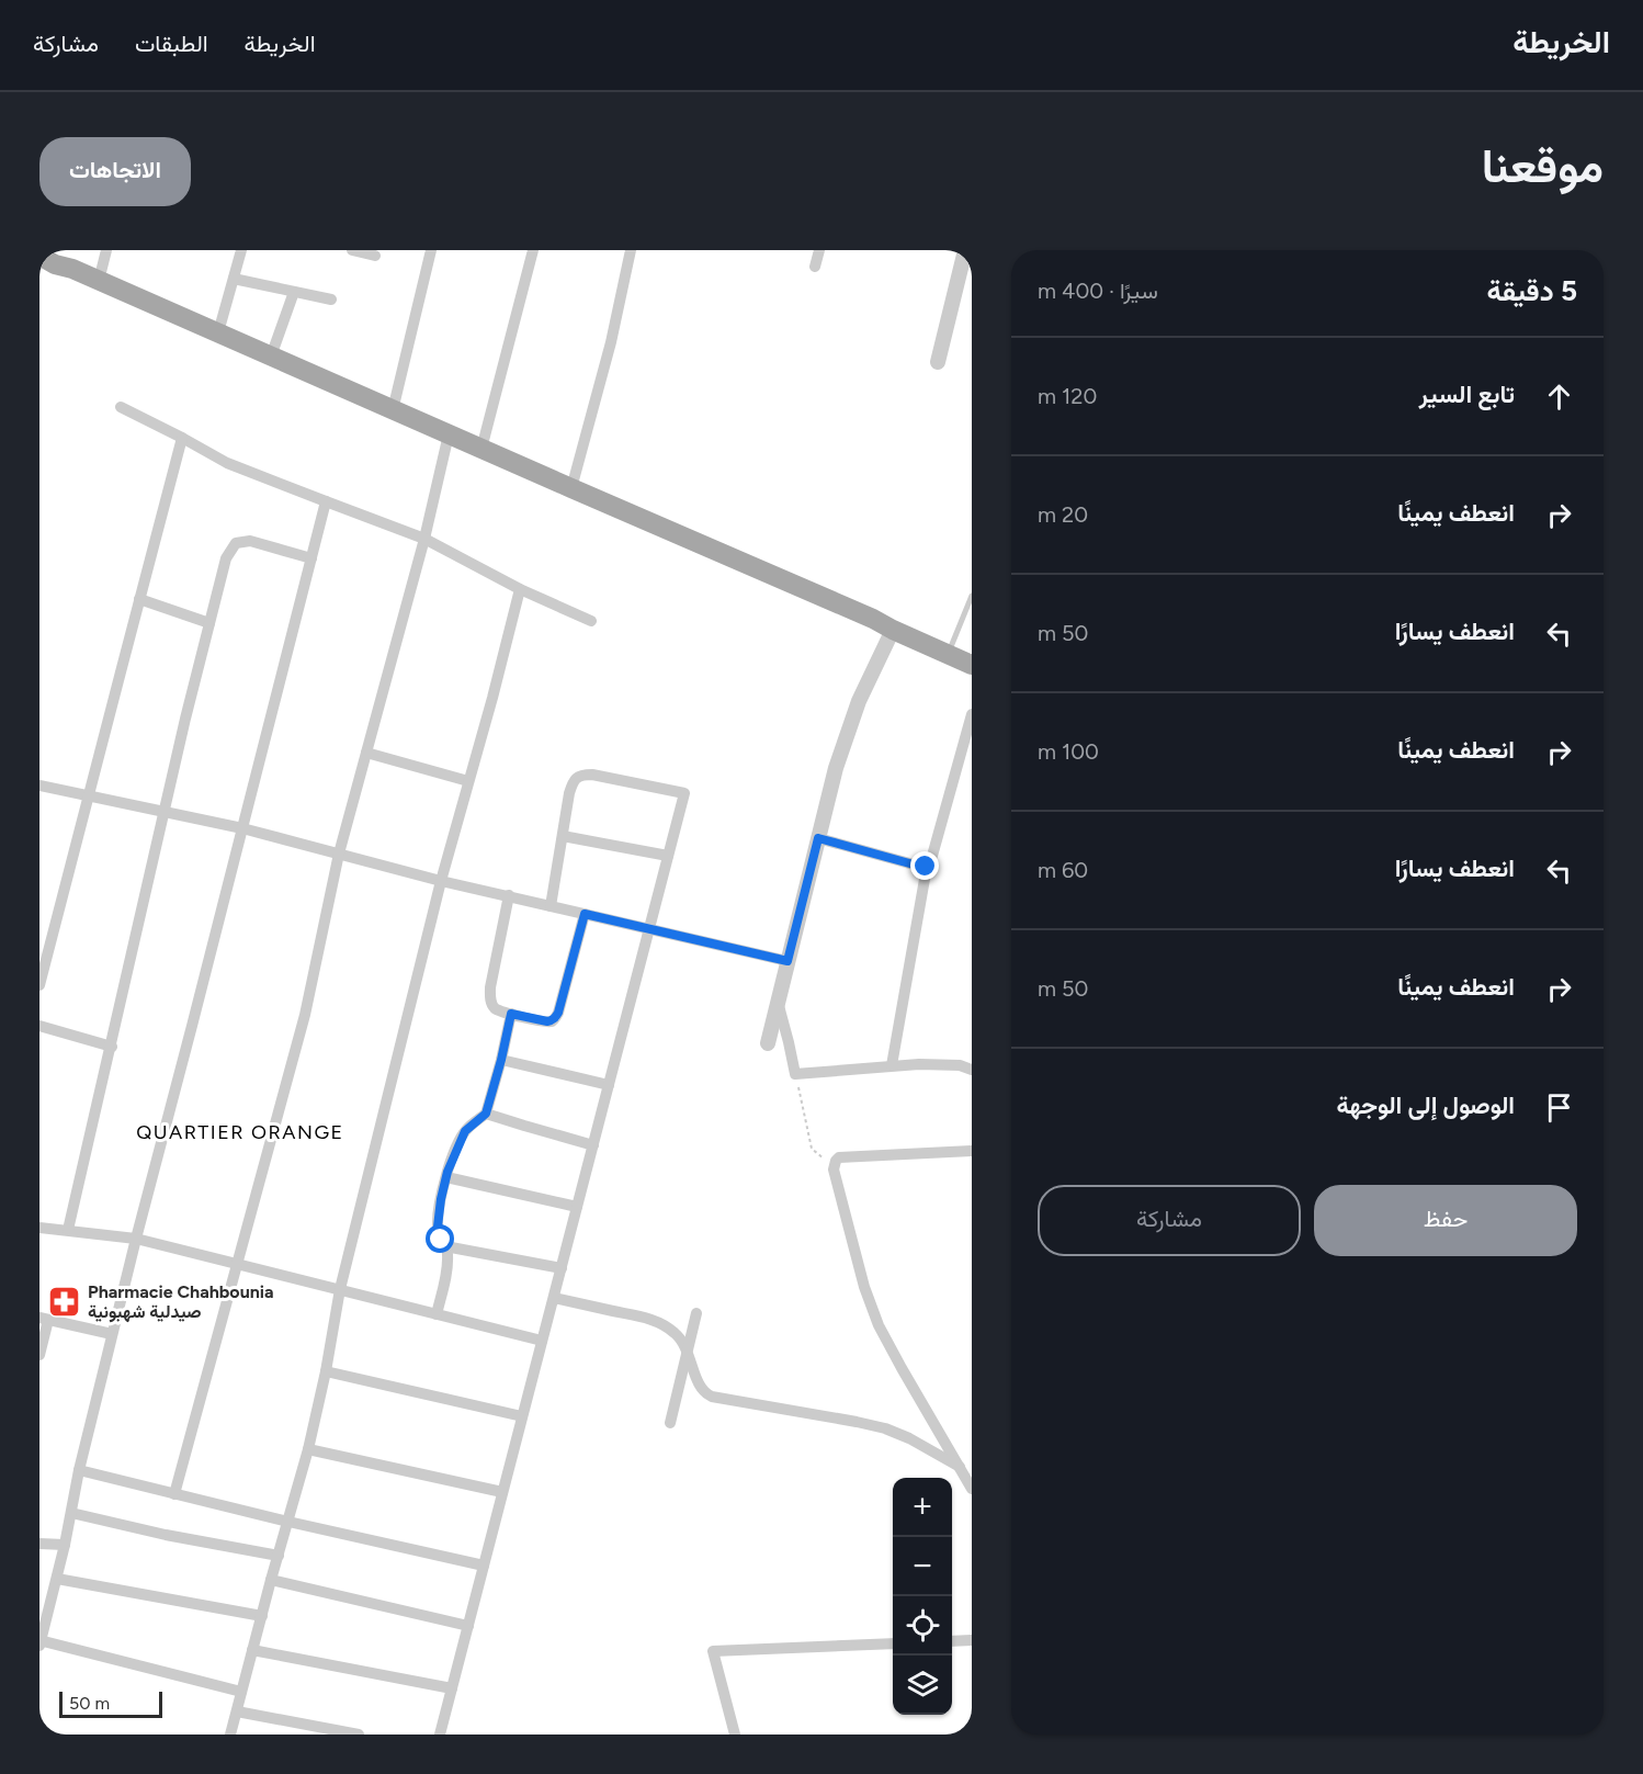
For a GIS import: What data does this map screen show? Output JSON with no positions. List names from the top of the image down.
{
  "districts": ["QUARTIER ORANGE"],
  "places": {
    "pharmacy": ["Pharmacie Chahbounia صيدلية شهبونية"]
  },
  "scale_bar": "50 m",
  "page": {
    "header": "الخريطة",
    "nav": ["الخريطة", "الطبقات", "مشاركة"],
    "title": "موقعنا",
    "buttons": [
      "الاتجاهات",
      ["حفظ", "مشاركة"]
    ],
    "heading": ["5 دقيقة", "سيرًا · 400 m"],
    "list": [
      ["تابع السير", "120 m"],
      ["انعطف يمينًا", "20 m"],
      ["انعطف يسارًا", "50 m"],
      ["انعطف يمينًا", "100 m"],
      ["انعطف يسارًا", "60 m"],
      ["انعطف يمينًا", "50 m"],
      "الوصول إلى الوجهة"
    ],
    "map_buttons": ["+", "−"],
    "scale": "50 m"
  }
}
